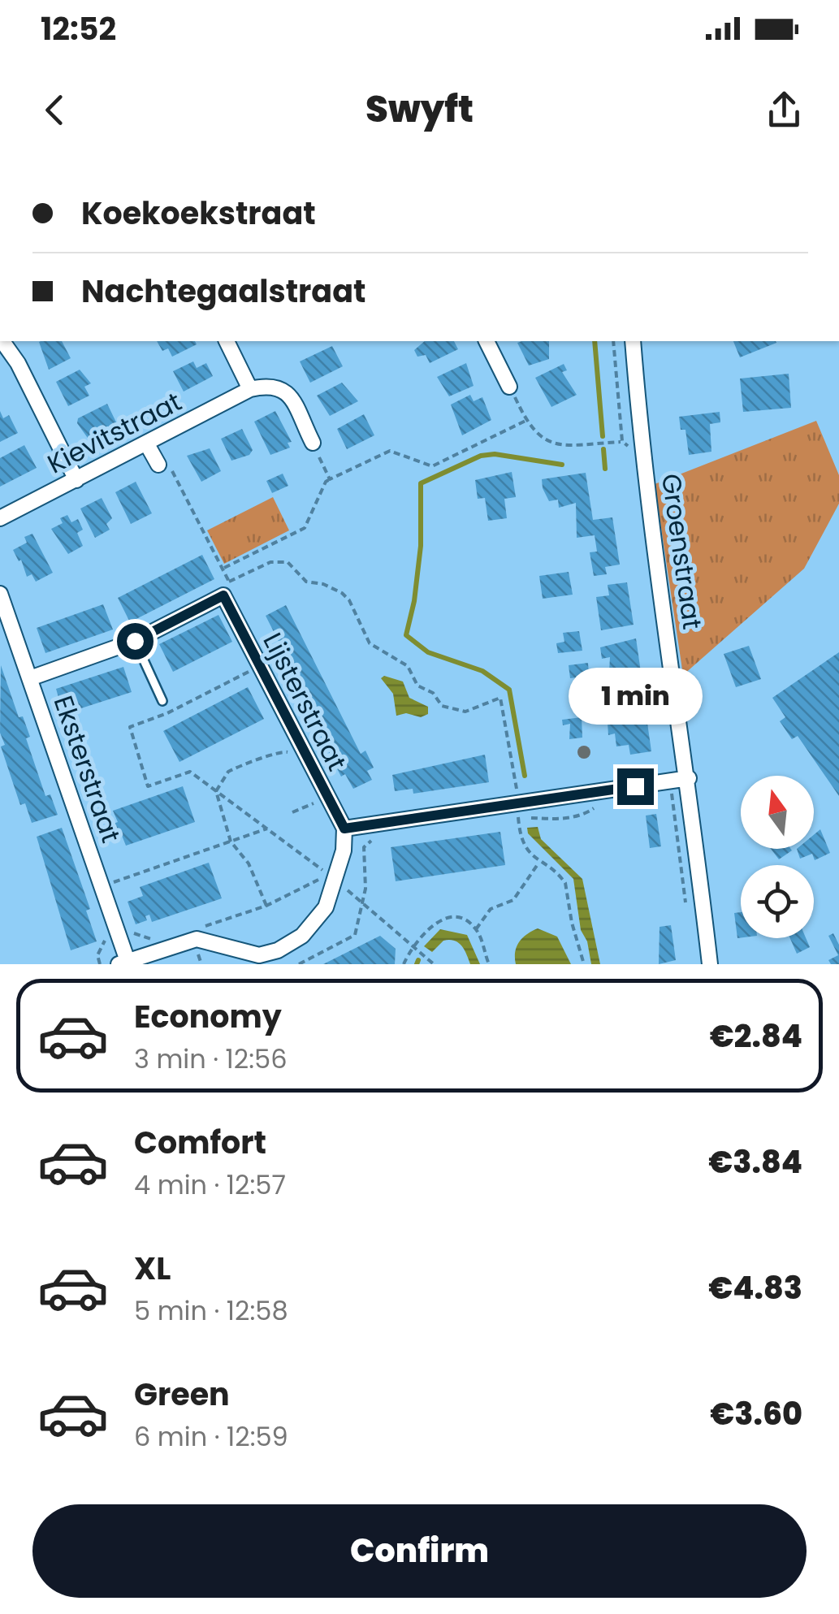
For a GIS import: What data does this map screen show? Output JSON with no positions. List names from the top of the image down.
{
  "streets": {
    "street": [
      "Kievitstraat",
      "Groenstraat",
      "Lijsterstraat",
      "Eksterstraat"
    ]
  },
  "north": "top",
  "page": {
    "status": "12:52",
    "header": "Swyft",
    "banner": ["Koekoekstraat", "Nachtegaalstraat"],
    "bubble": "1 min",
    "list": [
      {
        "name": "Economy",
        "note": "3 min · 12:56",
        "value": "€2.84"
      },
      {
        "name": "Comfort",
        "note": "4 min · 12:57",
        "value": "€3.84"
      },
      {
        "name": "XL",
        "note": "5 min · 12:58",
        "value": "€4.83"
      },
      {
        "name": "Green",
        "note": "6 min · 12:59",
        "value": "€3.60"
      }
    ],
    "buttons": "Confirm"
  }
}
